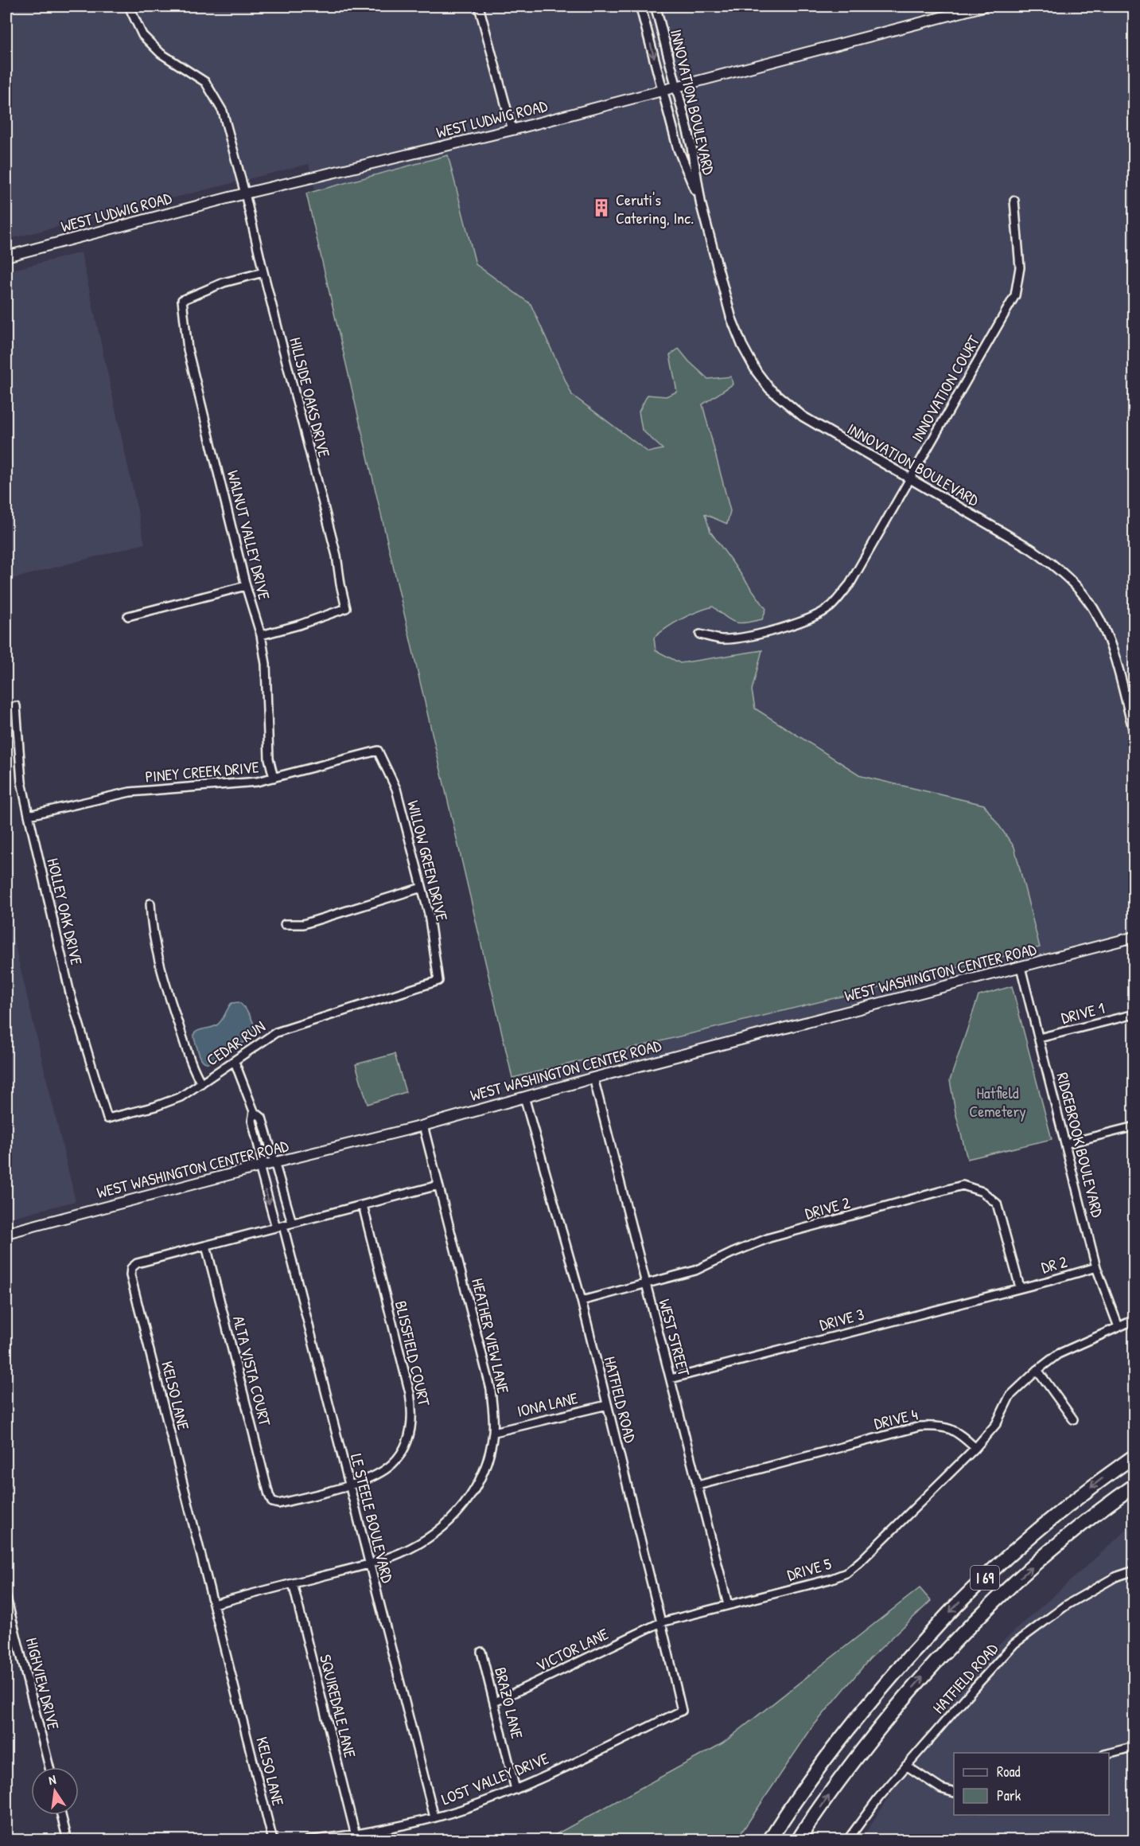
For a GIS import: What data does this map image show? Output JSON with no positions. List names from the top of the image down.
{
  "streets": {
    "highway": ["I 69"],
    "main road": ["WEST LUDWIG ROAD", "WEST WASHINGTON CENTER ROAD"],
    "street": [
      "INNOVATION BOULEVARD",
      "INNOVATION COURT",
      "HILLSIDE OAKS DRIVE",
      "WALNUT VALLEY DRIVE",
      "PINEY CREEK DRIVE",
      "WILLOW GREEN DRIVE",
      "HOLLEY OAK DRIVE",
      "DRIVE 1",
      "CEDAR RUN",
      "RIDGEBROOK BOULEVARD",
      "DRIVE 2",
      "DR 2",
      "DRIVE 3",
      "HEATHER VIEW LANE",
      "WEST STREET",
      "BLISSFIELD COURT",
      "ALTA VISTA COURT",
      "KELSO LANE",
      "HATFIELD ROAD",
      "IONA LANE",
      "DRIVE 4",
      "LE STEELE BOULEVARD",
      "DRIVE 5",
      "VICTOR LANE",
      "HIGHVIEW DRIVE",
      "BRAZO LANE",
      "SQUIREDALE LANE",
      "LOST VALLEY DRIVE"
    ]
  },
  "crossings": [
    ["INNOVATION BOULEVARD", "WEST LUDWIG ROAD"],
    ["INNOVATION BOULEVARD", "INNOVATION COURT"],
    ["WEST LUDWIG ROAD", "HILLSIDE OAKS DRIVE"],
    ["HILLSIDE OAKS DRIVE", "WALNUT VALLEY DRIVE"],
    ["WALNUT VALLEY DRIVE", "PINEY CREEK DRIVE"],
    ["PINEY CREEK DRIVE", "WILLOW GREEN DRIVE"],
    ["PINEY CREEK DRIVE", "HOLLEY OAK DRIVE"],
    ["WILLOW GREEN DRIVE", "CEDAR RUN"],
    ["HOLLEY OAK DRIVE", "CEDAR RUN"],
    ["WEST WASHINGTON CENTER ROAD", "RIDGEBROOK BOULEVARD"],
    ["WEST WASHINGTON CENTER ROAD", "HEATHER VIEW LANE"],
    ["WEST WASHINGTON CENTER ROAD", "WEST STREET"],
    ["WEST WASHINGTON CENTER ROAD", "HATFIELD ROAD"],
    ["WEST WASHINGTON CENTER ROAD", "LE STEELE BOULEVARD"],
    ["DRIVE 1", "RIDGEBROOK BOULEVARD"],
    ["RIDGEBROOK BOULEVARD", "DR 2"],
    ["DRIVE 2", "DR 2"],
    ["DRIVE 2", "DRIVE 3"],
    ["DRIVE 2", "WEST STREET"],
    ["DRIVE 2", "HATFIELD ROAD"],
    ["DR 2", "DRIVE 3"],
    ["DRIVE 3", "WEST STREET"],
    ["HEATHER VIEW LANE", "KELSO LANE"],
    ["HEATHER VIEW LANE", "IONA LANE"],
    ["HEATHER VIEW LANE", "LE STEELE BOULEVARD"],
    ["HEATHER VIEW LANE", "SQUIREDALE LANE"],
    ["WEST STREET", "DRIVE 4"],
    ["WEST STREET", "DRIVE 5"],
    ["BLISSFIELD COURT", "ALTA VISTA COURT"],
    ["BLISSFIELD COURT", "KELSO LANE"],
    ["BLISSFIELD COURT", "LE STEELE BOULEVARD"],
    ["ALTA VISTA COURT", "KELSO LANE"],
    ["KELSO LANE", "LE STEELE BOULEVARD"],
    ["HATFIELD ROAD", "IONA LANE"],
    ["HATFIELD ROAD", "DRIVE 5"],
    ["HATFIELD ROAD", "VICTOR LANE"],
    ["HATFIELD ROAD", "LOST VALLEY DRIVE"],
    ["DRIVE 4", "DRIVE 5"],
    ["LE STEELE BOULEVARD", "LOST VALLEY DRIVE"],
    ["DRIVE 5", "VICTOR LANE"],
    ["VICTOR LANE", "BRAZO LANE"],
    ["BRAZO LANE", "LOST VALLEY DRIVE"],
    ["SQUIREDALE LANE", "LOST VALLEY DRIVE"]
  ],
  "parks": ["Hatfield Cemetery"],
  "places": {
    "building": ["Ceruti's Catering, Inc."]
  },
  "legend": ["Road", "Park"],
  "north": "top"
}
